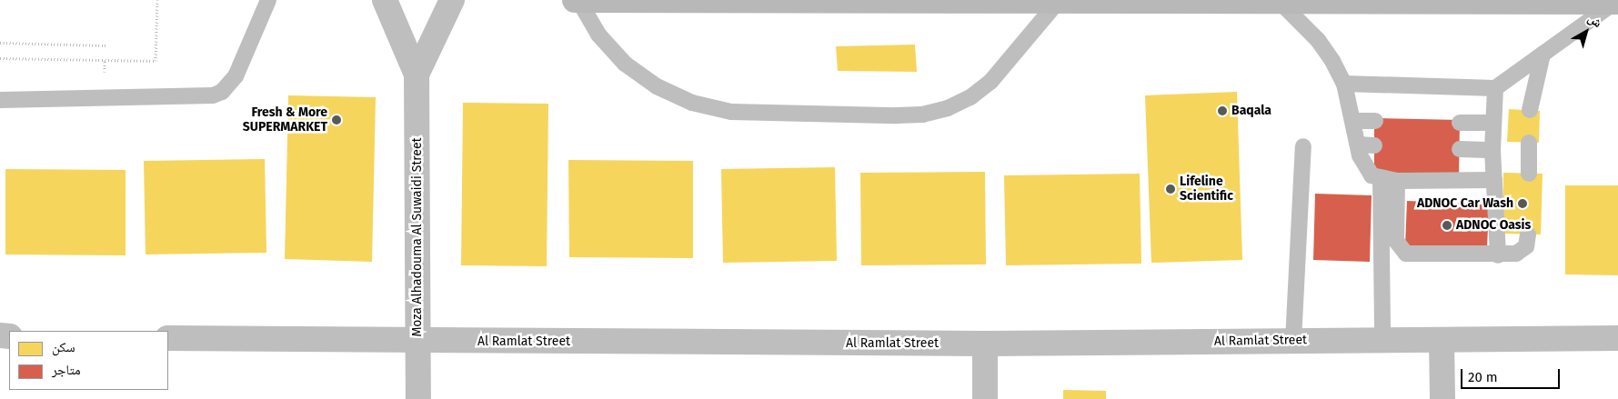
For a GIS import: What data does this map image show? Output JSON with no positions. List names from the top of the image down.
{
  "streets": {
    "street": ["Moza Alhadouma Al Suwaidi Street", "Al Ramlat Street"]
  },
  "crossings": [
    ["Moza Alhadouma Al Suwaidi Street", "Al Ramlat Street"]
  ],
  "places": [
    "Baqala",
    "Fresh & More SUPERMARKET",
    "Lifeline Scientific",
    "ADNOC Car Wash",
    "ADNOC Oasis"
  ],
  "legend": ["سكن", "متاجر"],
  "scale_bar": "20 m",
  "north": "top right"
}
